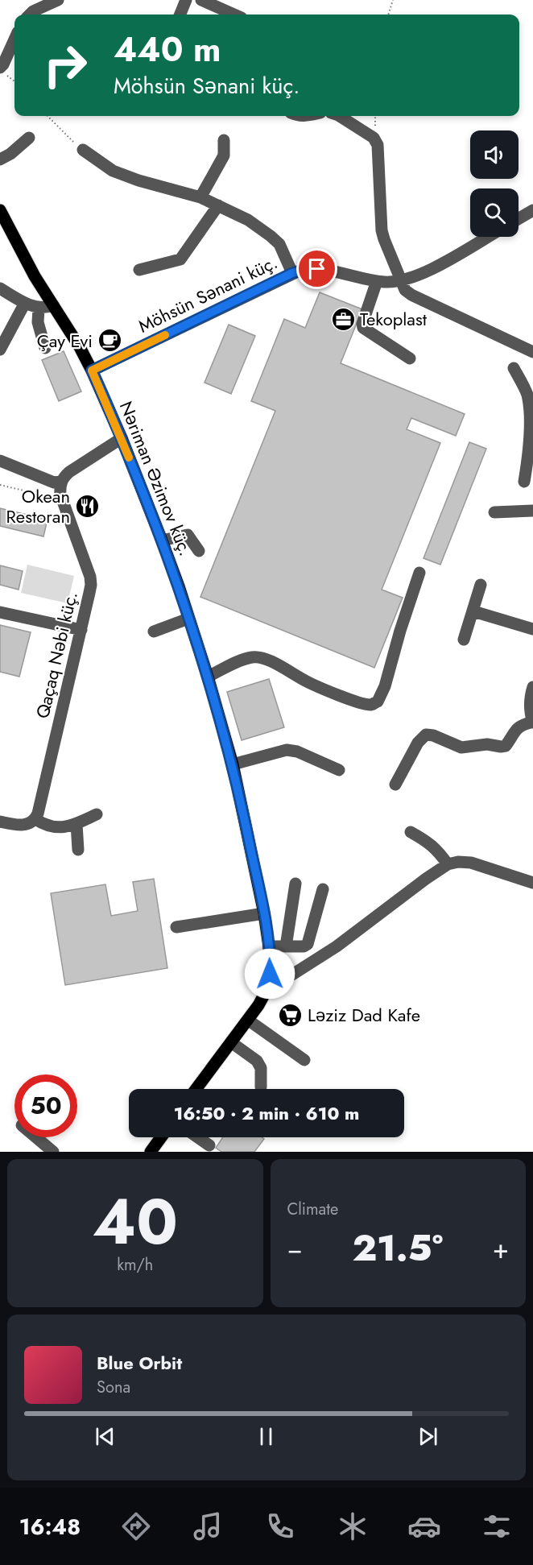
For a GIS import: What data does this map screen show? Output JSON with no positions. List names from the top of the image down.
{
  "streets": {
    "main road": ["Nəriman Əzimov küç."],
    "street": ["Möhsün Sənani küç.", "Qaçaq Nəbi küç."]
  },
  "crossings": [
    ["Möhsün Sənani küç.", "Nəriman Əzimov küç."]
  ],
  "places": {
    "office": ["Tekoplast"],
    "cafe": ["Çay Evi"],
    "restaurant": ["Okean Restoran"],
    "supermarket": ["Ləziz Dad Kafe"]
  },
  "page": {
    "turn": ["440 m", "Möhsün Sənani küç."],
    "limit": "50",
    "trip": "16:50 · 2 min · 610 m",
    "tile": [
      ["40", "km/h"],
      "Climate"
    ],
    "heat": ["−", "21.5°", "+"],
    "song": ["Blue Orbit", "Sona"],
    "tabs": "16:48"
  }
}
